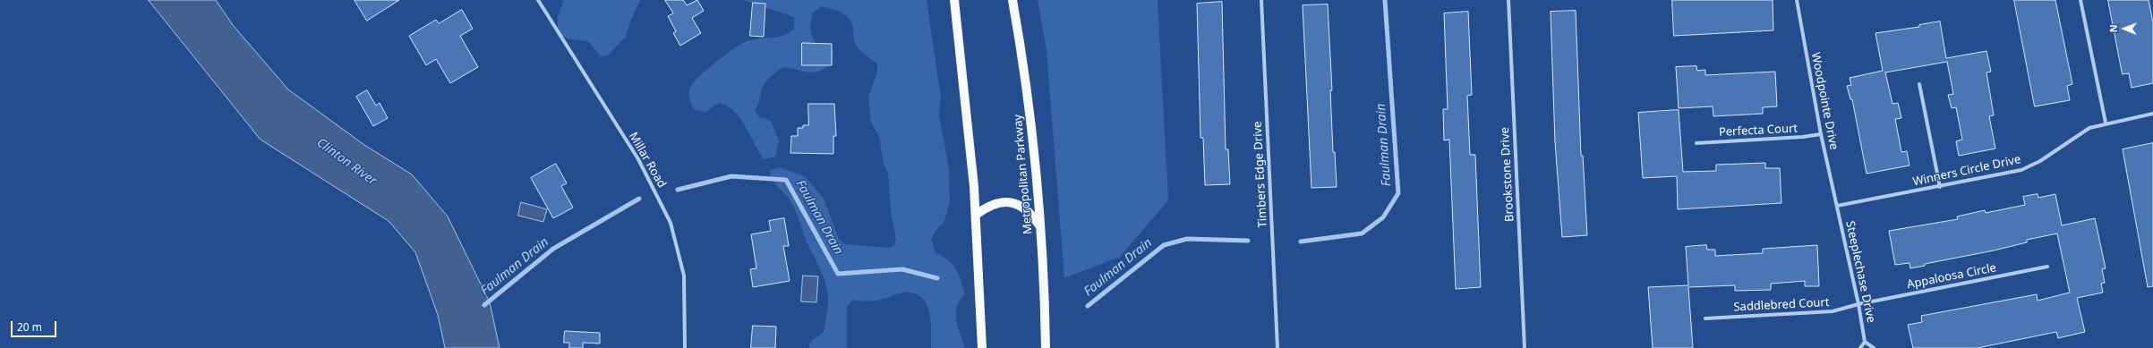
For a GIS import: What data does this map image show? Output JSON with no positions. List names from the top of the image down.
{
  "streets": {
    "main road": ["Metropolitan Parkway"],
    "street": [
      "Woodpointe Drive",
      "Perfecta Court",
      "Millar Road",
      "Winners Circle Drive",
      "Timbers Edge Drive",
      "Brookstone Drive",
      "Steeplechase Drive",
      "Appaloosa Circle",
      "Saddlebred Court"
    ]
  },
  "crossings": [
    ["Woodpointe Drive", "Perfecta Court"],
    ["Woodpointe Drive", "Winners Circle Drive"],
    ["Woodpointe Drive", "Steeplechase Drive"],
    ["Winners Circle Drive", "Steeplechase Drive"],
    ["Steeplechase Drive", "Appaloosa Circle"],
    ["Steeplechase Drive", "Saddlebred Court"],
    ["Appaloosa Circle", "Saddlebred Court"]
  ],
  "water": ["Faulman Drain", "Clinton River"],
  "scale_bar": "20 m",
  "north": "left"
}
